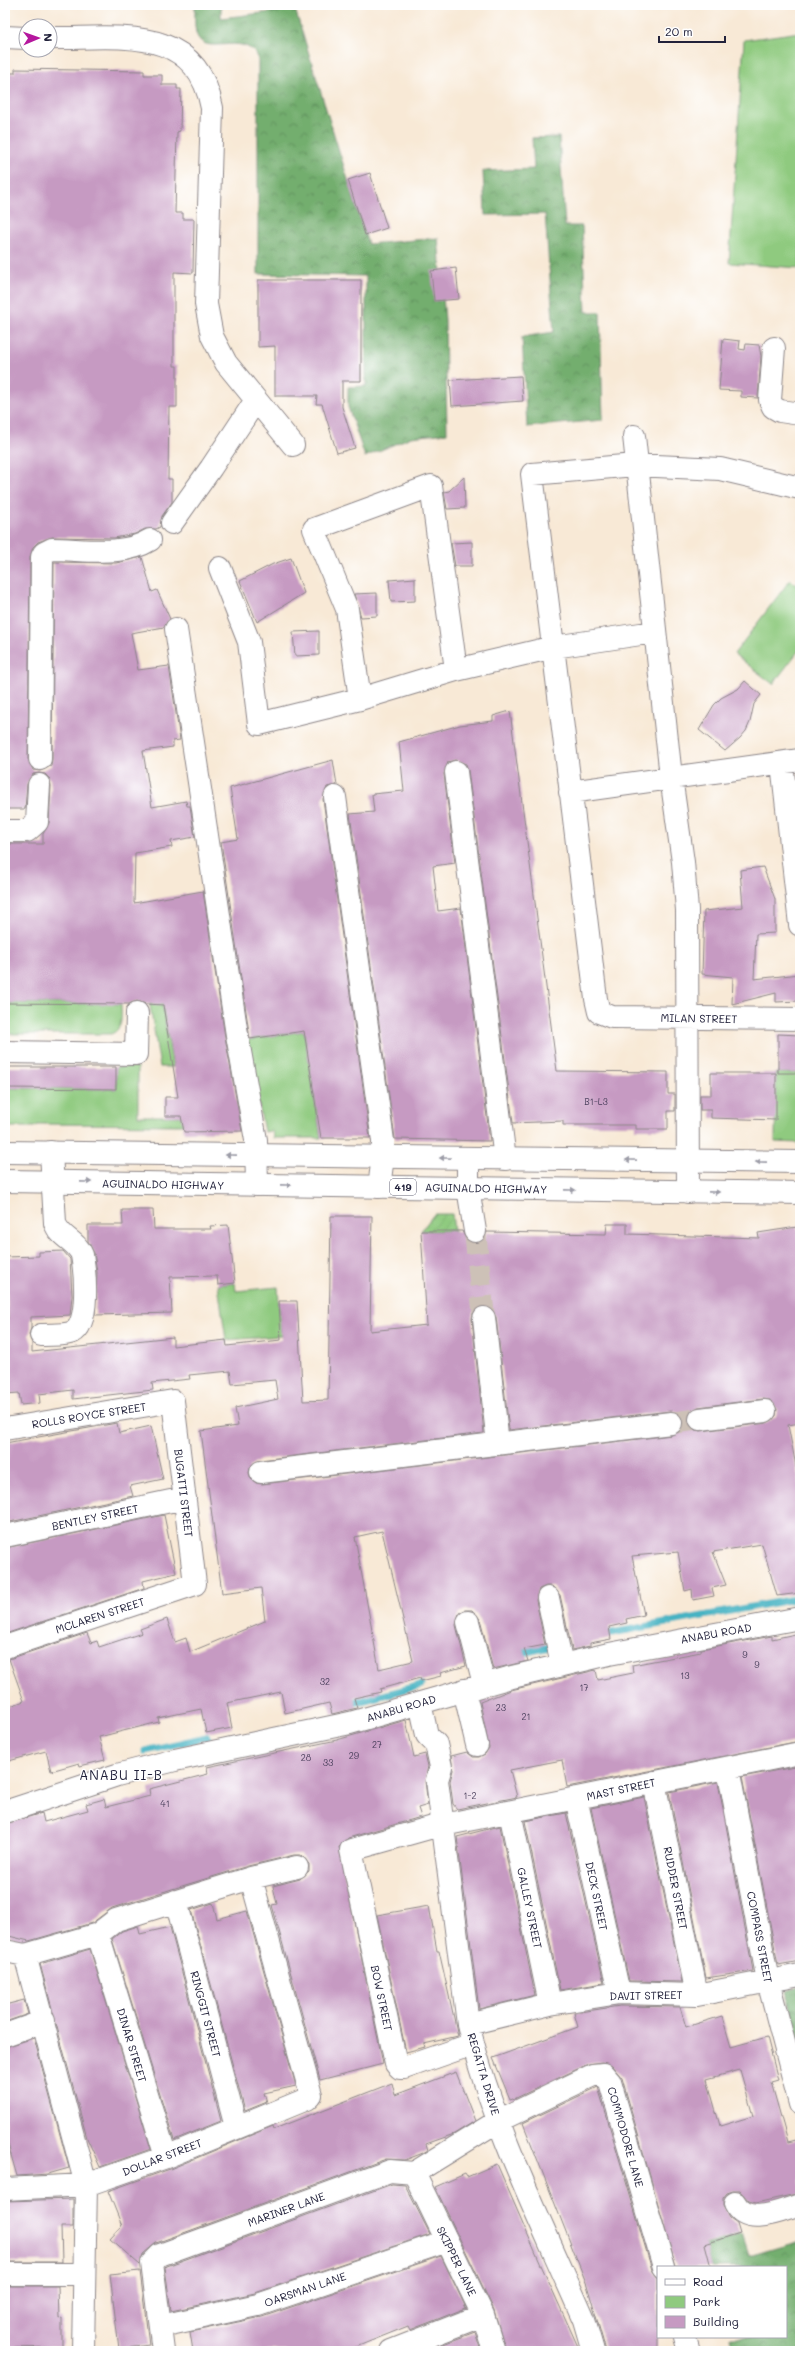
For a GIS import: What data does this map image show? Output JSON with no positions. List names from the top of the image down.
{
  "streets": {
    "main road": [
      "MILAN STREET",
      "AGUINALDO HIGHWAY",
      "419",
      "ROLLS ROYCE STREET",
      "BUGATTI STREET",
      "BENTLEY STREET",
      "MCLAREN STREET",
      "ANABU ROAD",
      "MAST STREET",
      "RUDDER STREET",
      "DECK STREET",
      "GALLEY STREET",
      "COMPASS STREET",
      "DAVIT STREET",
      "BOW STREET",
      "RINGGIT STREET",
      "DINAR STREET",
      "REGATTA DRIVE",
      "COMMODORE LANE",
      "DOLLAR STREET",
      "MARINER LANE",
      "SKIPPER LANE",
      "OARSMAN LANE"
    ]
  },
  "crossings": [
    ["ROLLS ROYCE STREET", "BUGATTI STREET"],
    ["BUGATTI STREET", "BENTLEY STREET"],
    ["BUGATTI STREET", "MCLAREN STREET"],
    ["ANABU ROAD", "REGATTA DRIVE"],
    ["MAST STREET", "RUDDER STREET"],
    ["MAST STREET", "DECK STREET"],
    ["MAST STREET", "GALLEY STREET"],
    ["MAST STREET", "COMPASS STREET"],
    ["MAST STREET", "BOW STREET"],
    ["MAST STREET", "REGATTA DRIVE"],
    ["RUDDER STREET", "DAVIT STREET"],
    ["DECK STREET", "DAVIT STREET"],
    ["GALLEY STREET", "DAVIT STREET"],
    ["COMPASS STREET", "DAVIT STREET"],
    ["DAVIT STREET", "BOW STREET"],
    ["DAVIT STREET", "REGATTA DRIVE"],
    ["BOW STREET", "REGATTA DRIVE"],
    ["RINGGIT STREET", "DOLLAR STREET"],
    ["DINAR STREET", "DOLLAR STREET"],
    ["REGATTA DRIVE", "COMMODORE LANE"],
    ["MARINER LANE", "SKIPPER LANE"],
    ["MARINER LANE", "OARSMAN LANE"],
    ["SKIPPER LANE", "OARSMAN LANE"]
  ],
  "districts": ["ANABU II-B"],
  "house_numbers": [
    "B1-L3",
    "9",
    "9",
    "13",
    "32",
    "17",
    "23",
    "21",
    "27",
    "29",
    "28",
    "33",
    "1-2",
    "41"
  ],
  "legend": ["Road", "Park", "Building"],
  "scale_bar": "20 m",
  "north": "right"
}
